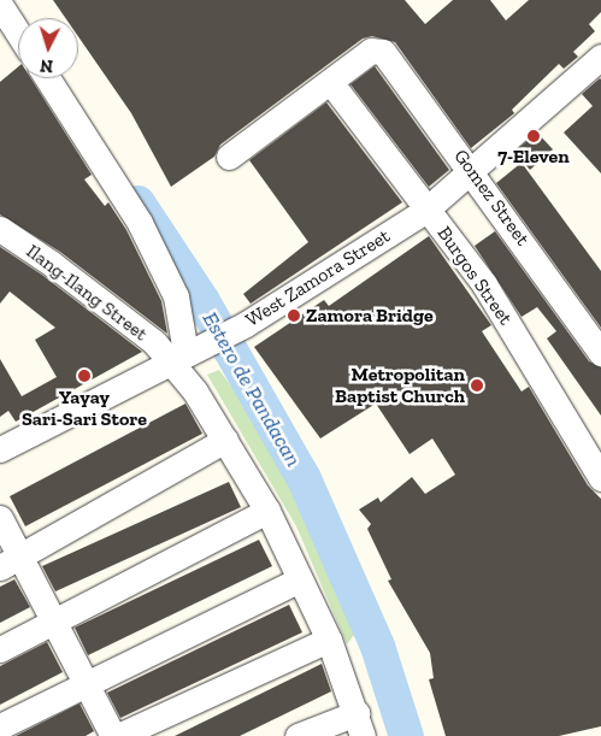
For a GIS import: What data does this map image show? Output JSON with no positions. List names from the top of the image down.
{
  "streets": {
    "street": [
      "Gomez Street",
      "Burgos Street",
      "West Zamora Street",
      "Ilang-Ilang Street"
    ]
  },
  "crossings": [
    ["Gomez Street", "Burgos Street"],
    ["Gomez Street", "West Zamora Street"],
    ["Burgos Street", "West Zamora Street"],
    ["West Zamora Street", "Ilang-Ilang Street"]
  ],
  "water": ["Estero de Pandacan"],
  "places": [
    "7-Eleven",
    "Zamora Bridge",
    "Yayay Sari-Sari Store",
    "Metropolitan Baptist Church"
  ],
  "north": "bottom"
}
